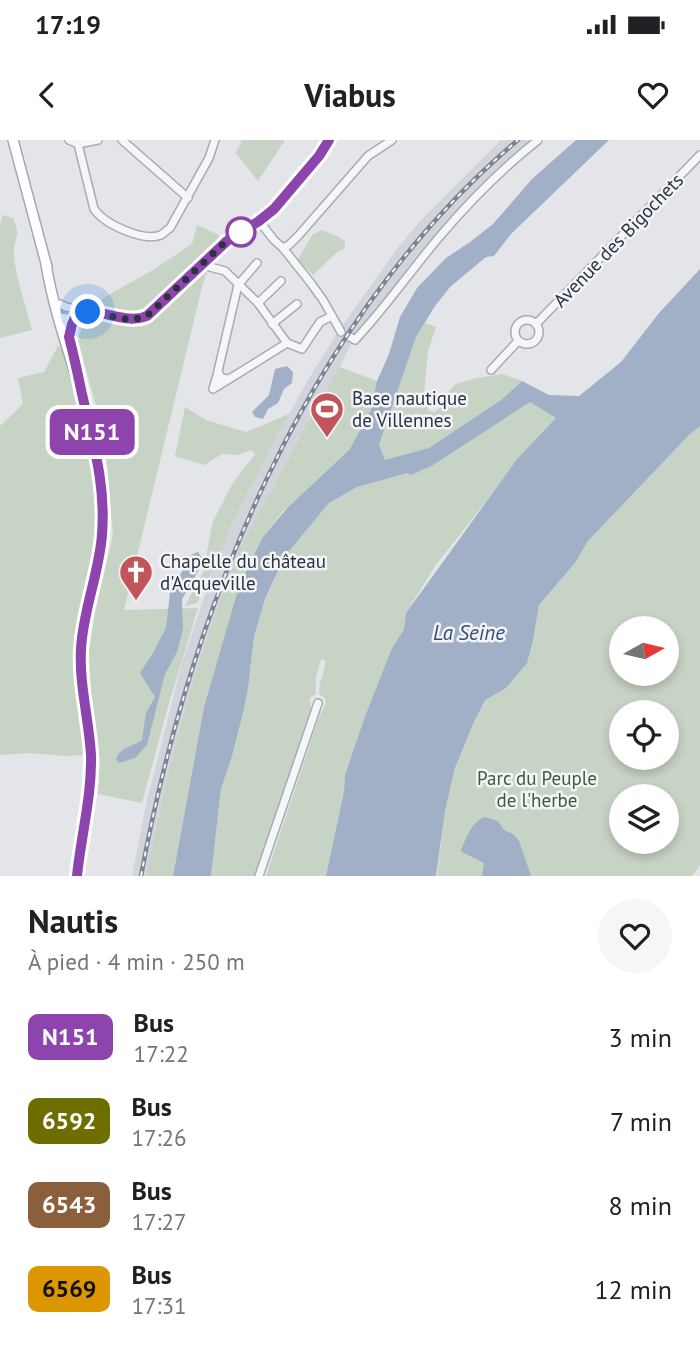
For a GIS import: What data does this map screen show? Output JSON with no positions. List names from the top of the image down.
{
  "streets": {
    "street": ["Avenue des Bigochets"]
  },
  "water": ["La Seine"],
  "parks": ["Parc du Peuple de l'herbe"],
  "places": {
    "sports": ["Base nautique de Villennes"],
    "church": ["Chapelle du château d'Acqueville"]
  },
  "lines": ["bus line N151"],
  "north": "right",
  "page": {
    "status": "17:19",
    "header": "Viabus",
    "on_map": "N151",
    "heading": ["Nautis", "À pied · 4 min · 250 m"],
    "list": [
      {
        "mark": "N151",
        "name": "Bus",
        "note": "17:22",
        "value": "3 min"
      },
      {
        "mark": "6592",
        "name": "Bus",
        "note": "17:26",
        "value": "7 min"
      },
      {
        "mark": "6543",
        "name": "Bus",
        "note": "17:27",
        "value": "8 min"
      },
      {
        "mark": "6569",
        "name": "Bus",
        "note": "17:31",
        "value": "12 min"
      }
    ]
  }
}
